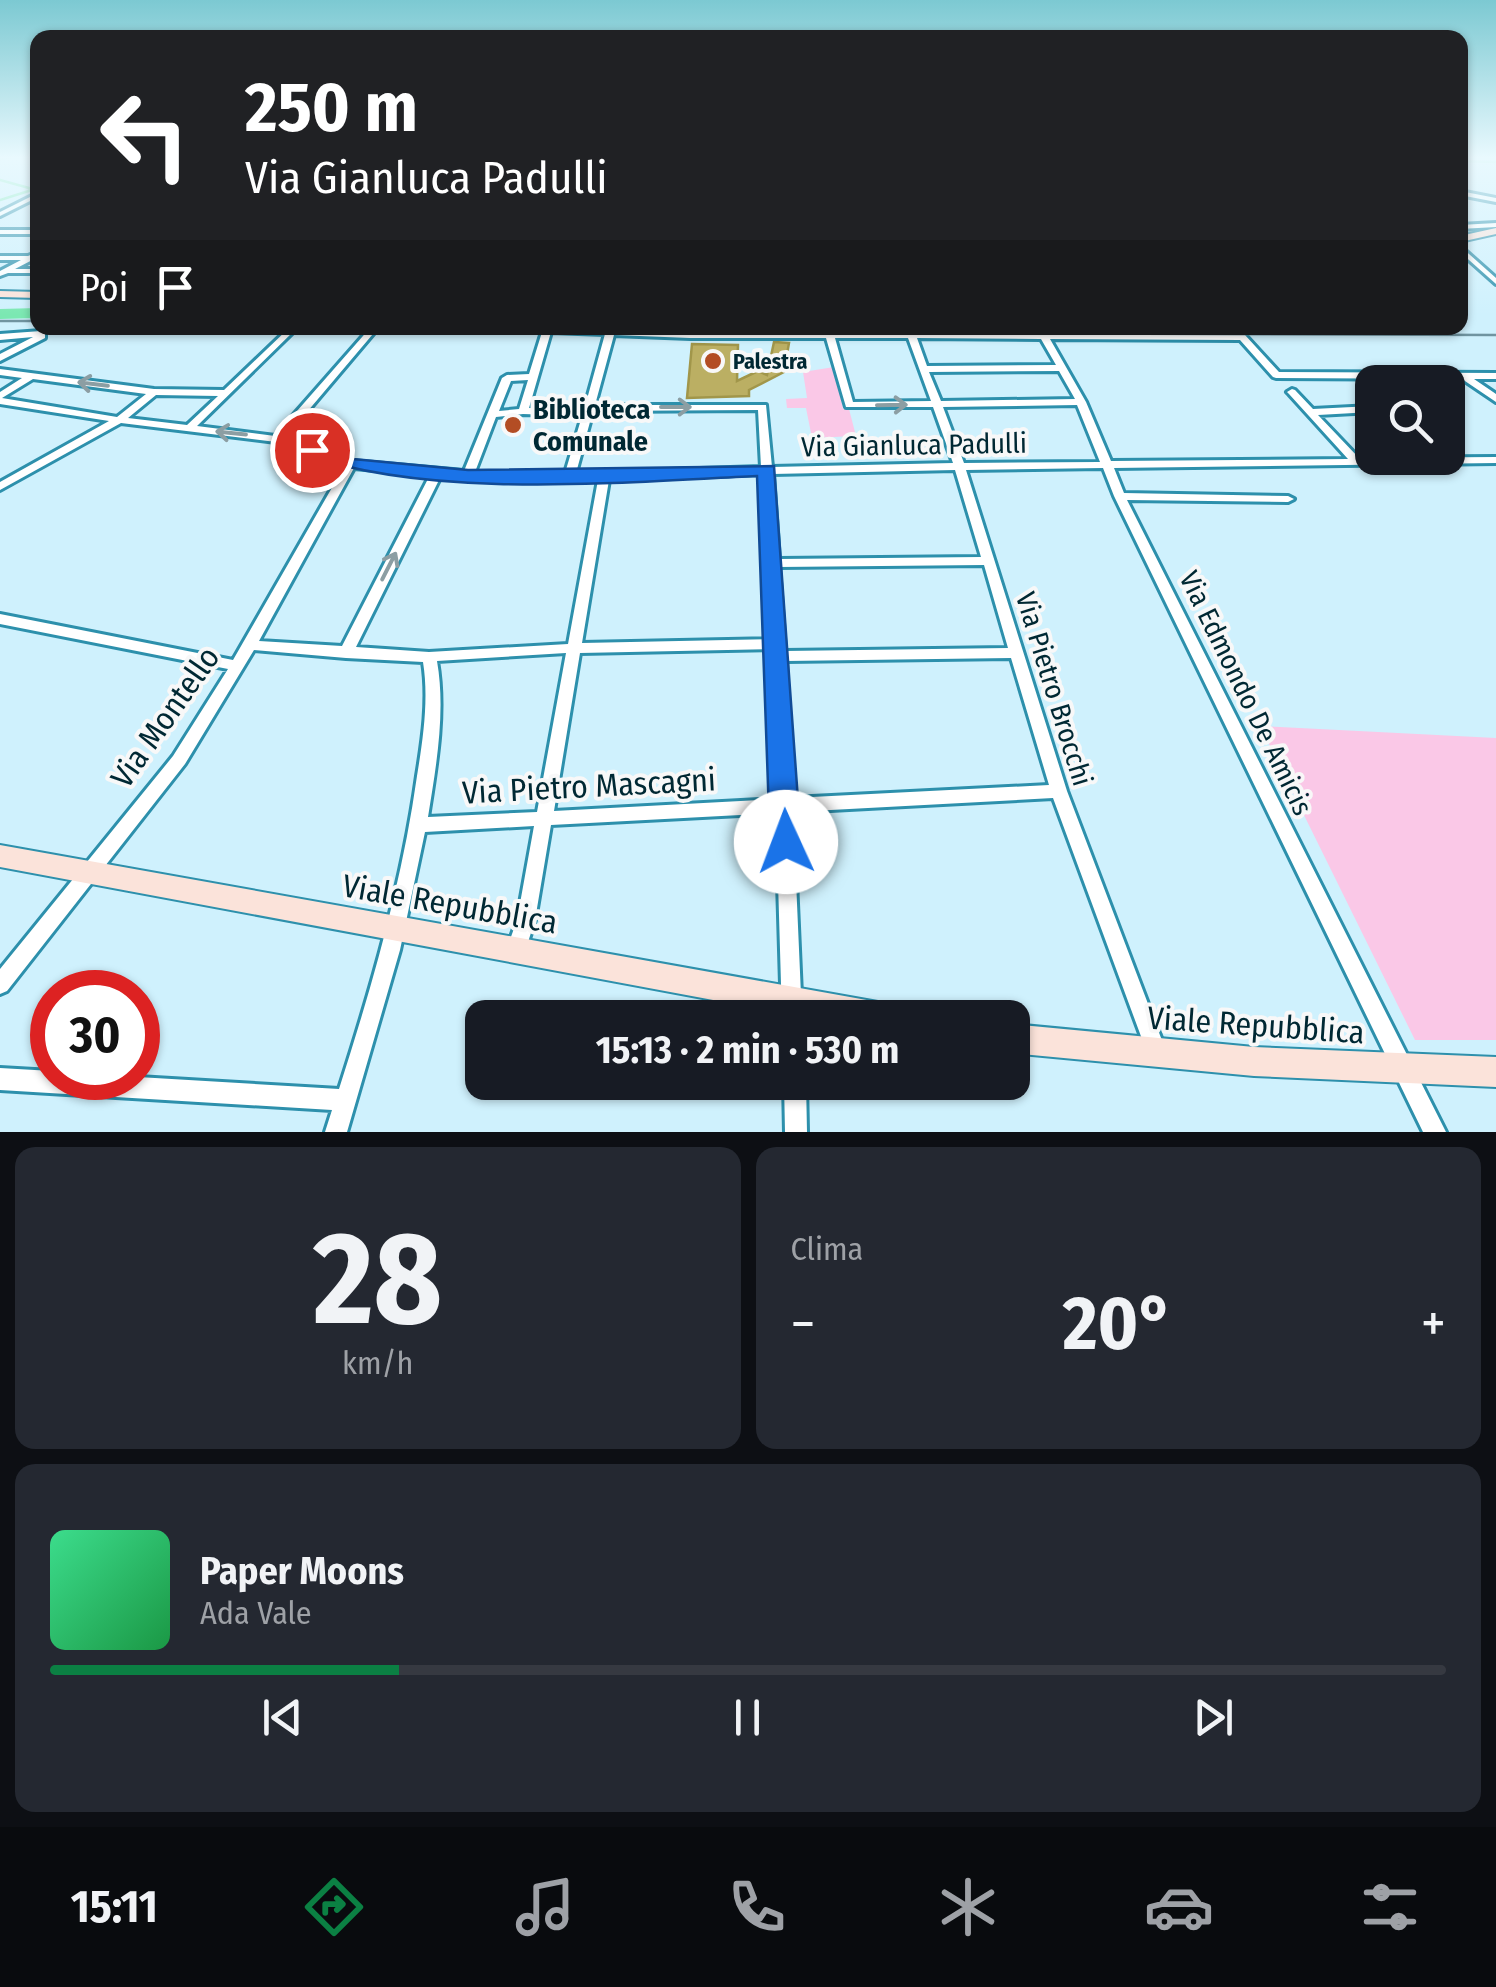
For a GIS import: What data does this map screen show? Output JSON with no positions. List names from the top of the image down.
{
  "streets": {
    "street": [
      "Via Gianluca Padulli",
      "Via Pietro Brocchi",
      "Via Edmondo De Amicis",
      "Via Montello",
      "Via Pietro Mascagni",
      "Viale Repubblica"
    ]
  },
  "crossings": [
    ["Via Gianluca Padulli", "Via Pietro Brocchi"],
    ["Via Gianluca Padulli", "Via Edmondo De Amicis"],
    ["Via Gianluca Padulli", "Via Montello"],
    ["Via Pietro Brocchi", "Via Pietro Mascagni"],
    ["Via Pietro Brocchi", "Viale Repubblica"],
    ["Via Edmondo De Amicis", "Viale Repubblica"],
    ["Via Montello", "Viale Repubblica"]
  ],
  "places": ["Palestra", "Biblioteca Comunale"],
  "page": {
    "turn": ["250 m", "Via Gianluca Padulli"],
    "then": "Poi",
    "limit": "30",
    "trip": "15:13 · 2 min · 530 m",
    "tile": [
      ["28", "km/h"],
      "Clima"
    ],
    "heat": ["−", "20°", "+"],
    "song": ["Paper Moons", "Ada Vale"],
    "tabs": "15:11"
  }
}
